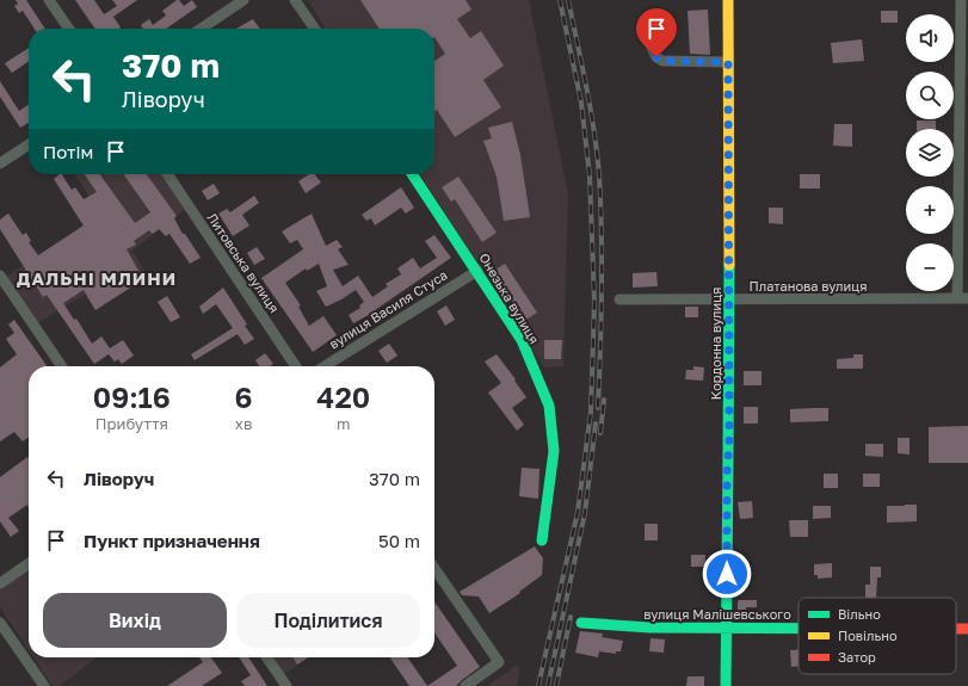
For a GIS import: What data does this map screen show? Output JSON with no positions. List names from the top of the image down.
{
  "streets": {
    "street": [
      "Литовська вулиця",
      "Платанова вулиця",
      "Онезька вулиця",
      "вулиця Василя Стуса",
      "Кордонна вулиця",
      "вулиця Малішевського"
    ]
  },
  "crossings": [
    ["Платанова вулиця", "Кордонна вулиця"],
    ["Онезька вулиця", "вулиця Василя Стуса"],
    ["Кордонна вулиця", "вулиця Малішевського"]
  ],
  "districts": ["ДАЛЬНІ МЛИНИ"],
  "legend": ["Вільно", "Повільно", "Затор"],
  "page": {
    "map_buttons": ["+", "−"],
    "turn": ["370 m", "Ліворуч"],
    "then": "Потім",
    "eta": [
      "09:16",
      "Прибуття",
      "6",
      "хв",
      "420",
      "m"
    ],
    "list": [
      {
        "name": "Ліворуч",
        "value": "370 m"
      },
      {
        "name": "Пункт призначення",
        "value": "50 m"
      }
    ],
    "buttons": ["Вихід", "Поділитися"]
  }
}
